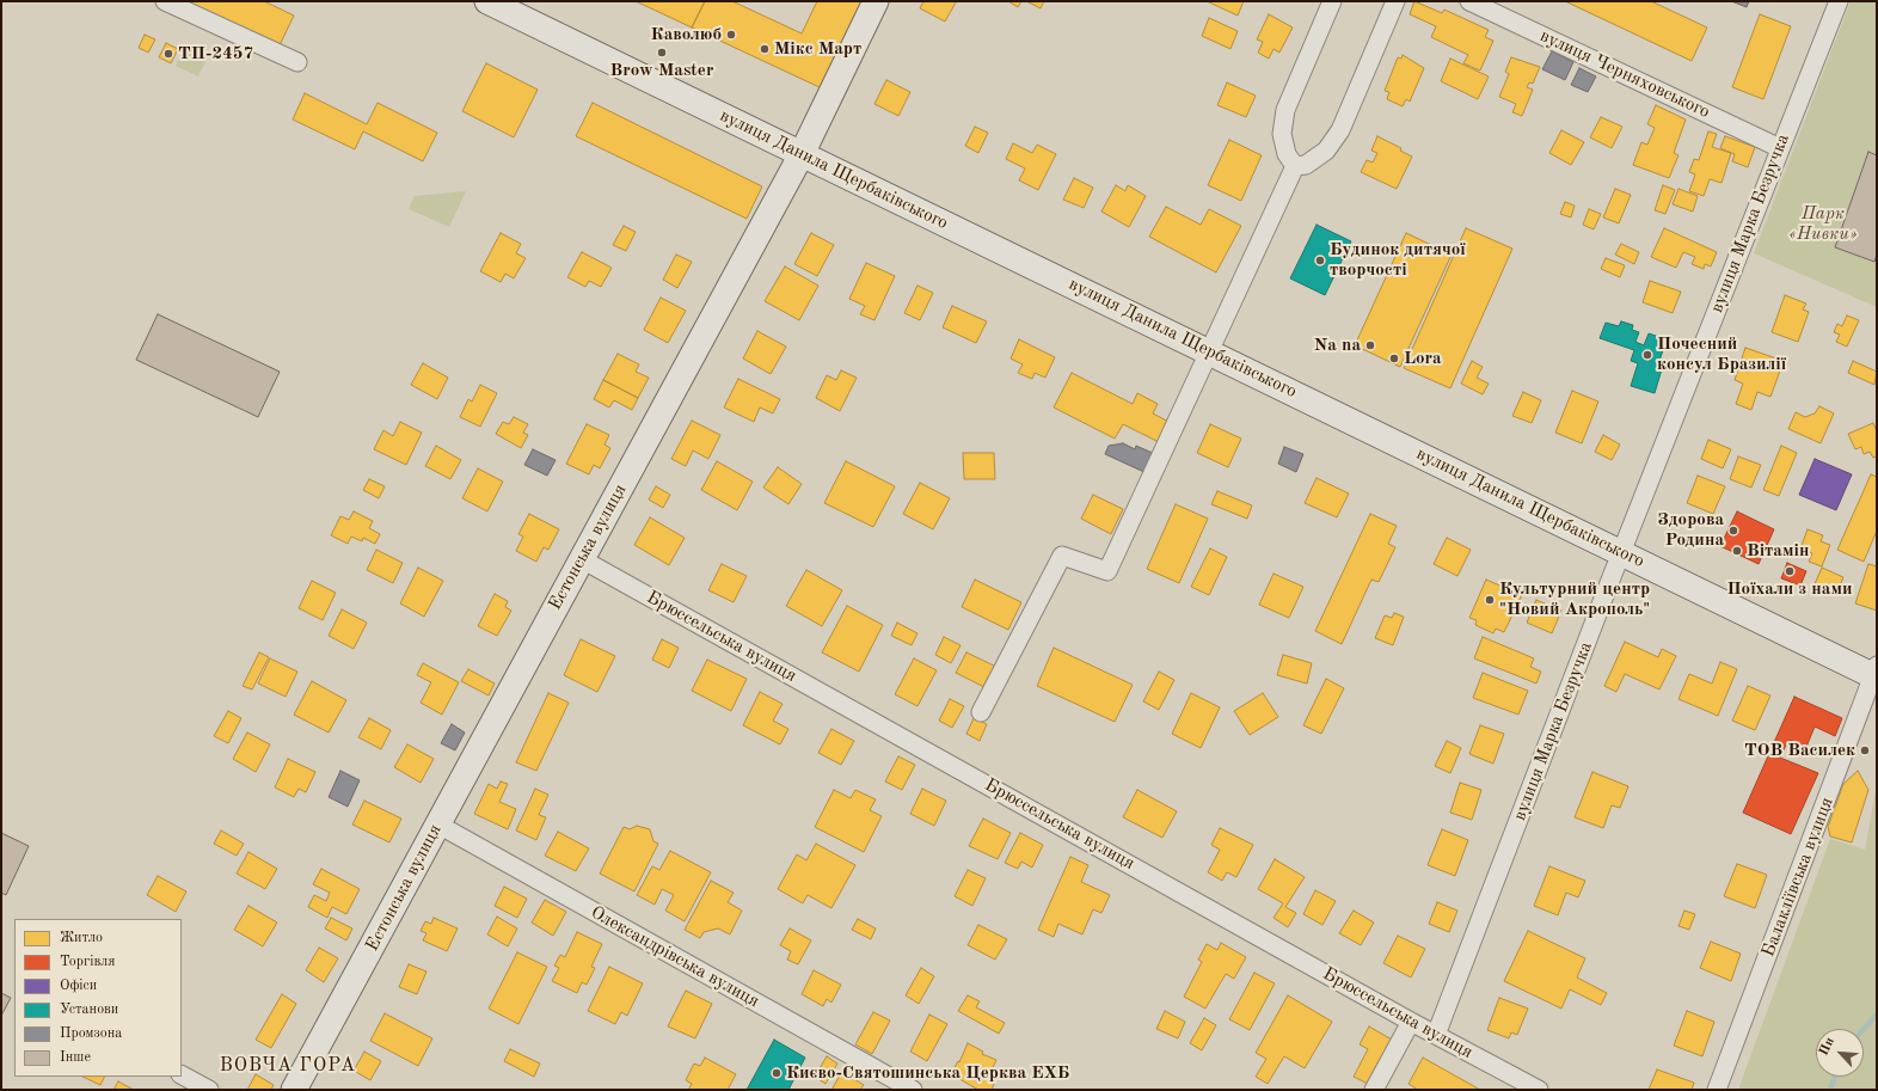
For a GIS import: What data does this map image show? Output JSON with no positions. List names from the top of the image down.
{
  "streets": {
    "main road": ["вулиця Данила Щербаківського", "Естонська вулиця"],
    "street": [
      "вулиця Черняховського",
      "вулиця Марка Безручка",
      "Брюссельська вулиця",
      "Балакліївська вулиця",
      "Олександрівська вулиця"
    ]
  },
  "crossings": [
    ["вулиця Черняховського", "вулиця Марка Безручка"],
    ["вулиця Данила Щербаківського", "вулиця Марка Безручка"],
    ["вулиця Данила Щербаківського", "Естонська вулиця"],
    ["вулиця Данила Щербаківського", "Балакліївська вулиця"],
    ["вулиця Марка Безручка", "Брюссельська вулиця"],
    ["Естонська вулиця", "Брюссельська вулиця"],
    ["Естонська вулиця", "Олександрівська вулиця"]
  ],
  "districts": ["ВОВЧА ГОРА"],
  "parks": ["Парк «Нивки»"],
  "places": [
    "Каволюб",
    "Мікс Март",
    "Brow Master",
    "ТП-2457",
    "Будинок дитячої творчості",
    "Na na",
    "Почесний консул Бразилії",
    "Lora",
    "Здорова Родина",
    "Вітамін",
    "Поїхали з нами",
    "Культурний центр \"Новий Акрополь\"",
    "ТОВ Василек",
    "Києво-Святошинська Церква ЕХБ"
  ],
  "legend": [
    "Житло",
    "Торгівля",
    "Офіси",
    "Установи",
    "Промзона",
    "Інше"
  ],
  "north": "top left"
}
